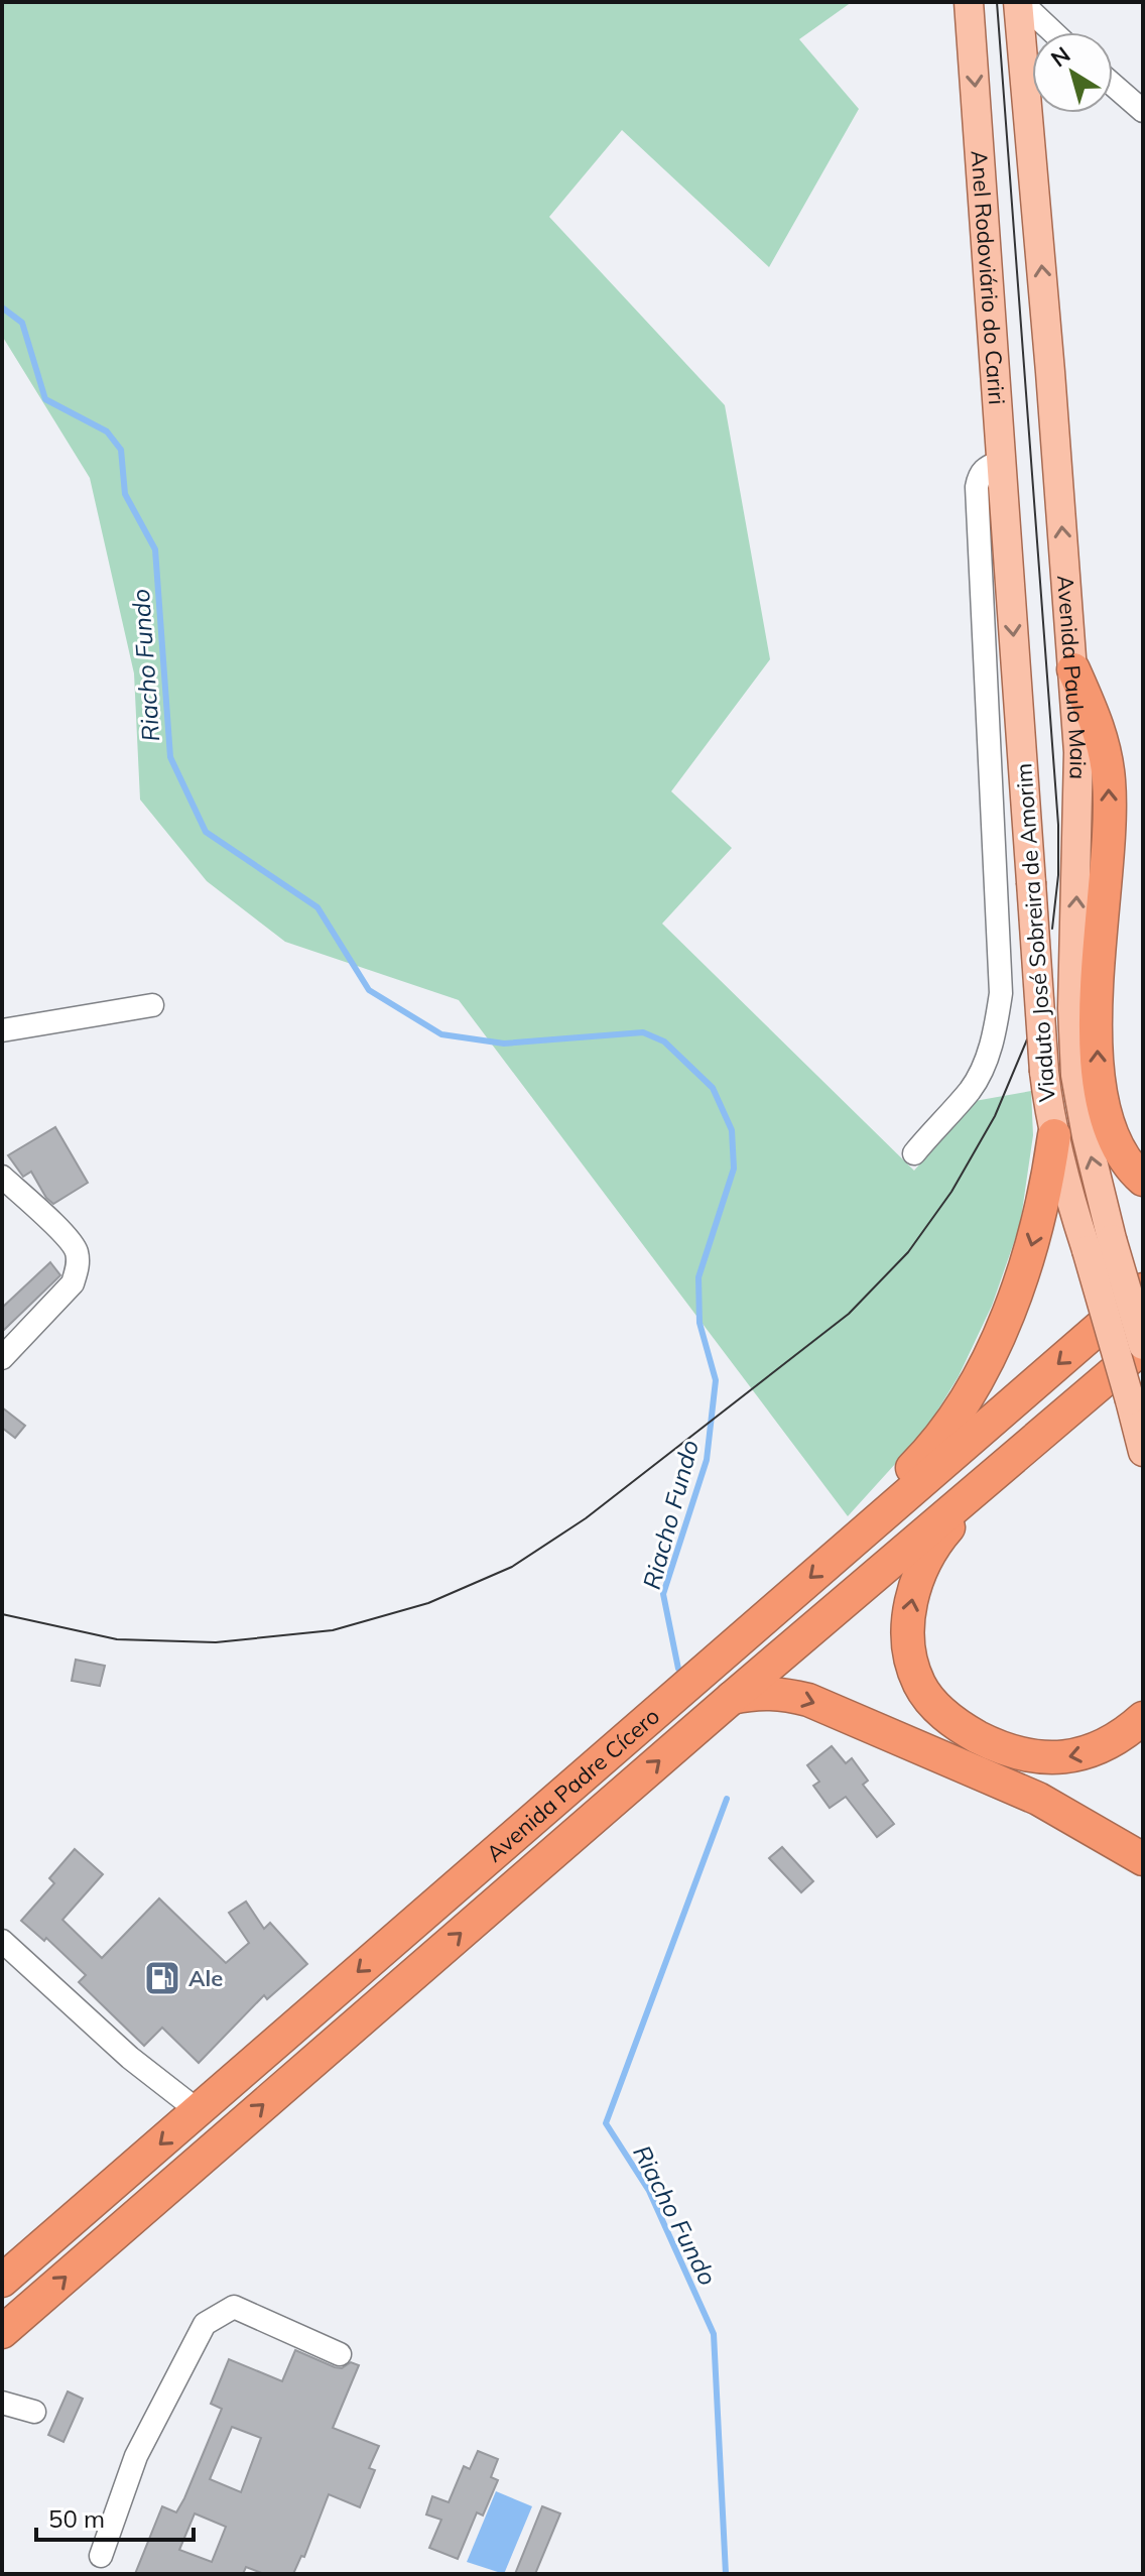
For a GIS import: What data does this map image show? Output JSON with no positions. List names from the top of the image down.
{
  "streets": {
    "highway": ["Avenida Padre Cícero"],
    "main road": ["Anel Rodoviário do Cariri", "Avenida Paulo Maia", "Viaduto José Sobreira de Amorim"]
  },
  "crossings": [
    ["Anel Rodoviário do Cariri", "Viaduto José Sobreira de Amorim"],
    ["Avenida Paulo Maia", "Viaduto José Sobreira de Amorim"],
    ["Avenida Paulo Maia", "Avenida Padre Cícero"]
  ],
  "one_way": ["Anel Rodoviário do Cariri", "Avenida Paulo Maia", "Viaduto José Sobreira de Amorim"],
  "water": ["Riacho Fundo"],
  "places": {
    "fuel station": ["Ale"]
  },
  "scale_bar": "50 m",
  "north": "top left"
}
